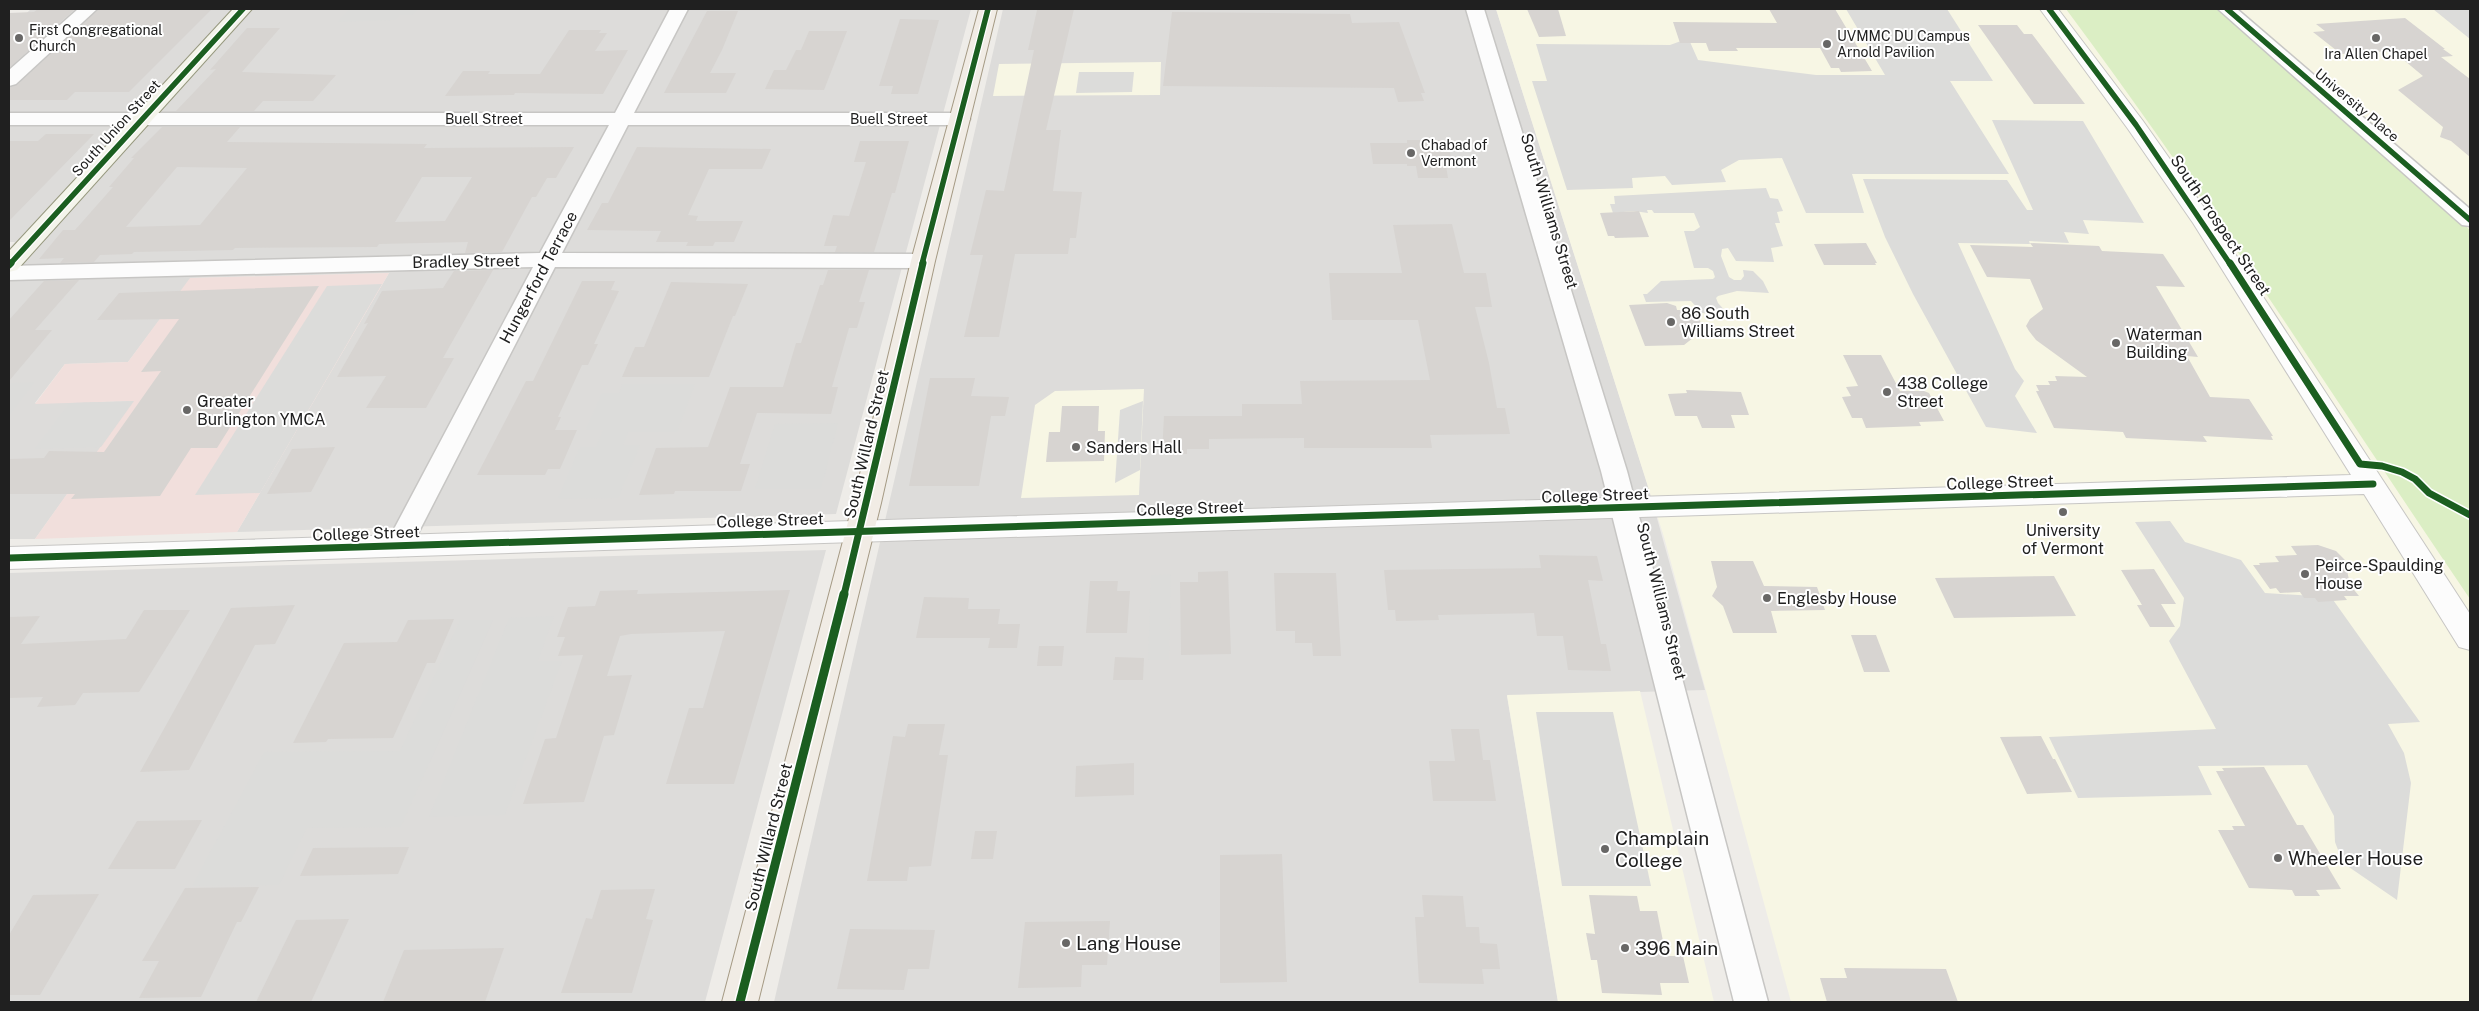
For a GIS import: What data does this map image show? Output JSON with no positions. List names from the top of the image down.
{
  "streets": {
    "main road": ["South Union Street", "South Willard Street"],
    "street": [
      "University Place",
      "Buell Street",
      "South Williams Street",
      "South Prospect Street",
      "Bradley Street",
      "Hungerford Terrace",
      "College Street"
    ]
  },
  "crossings": [
    ["Buell Street", "South Union Street"],
    ["Buell Street", "Hungerford Terrace"],
    ["Buell Street", "South Willard Street"],
    ["South Williams Street", "College Street"],
    ["South Prospect Street", "College Street"],
    ["Bradley Street", "Hungerford Terrace"],
    ["Bradley Street", "South Willard Street"],
    ["Hungerford Terrace", "College Street"],
    ["South Willard Street", "College Street"]
  ],
  "places": [
    "First Congregational Church",
    "Ira Allen Chapel",
    "UVMMC DU Campus Arnold Pavilion",
    "Chabad of Vermont",
    "86 South Williams Street",
    "Waterman Building",
    "438 College Street",
    "Greater Burlington YMCA",
    "Sanders Hall",
    "University of Vermont",
    "Peirce-Spaulding House",
    "Englesby House",
    "Champlain College",
    "Wheeler House",
    "Lang House",
    "396 Main"
  ]
}
